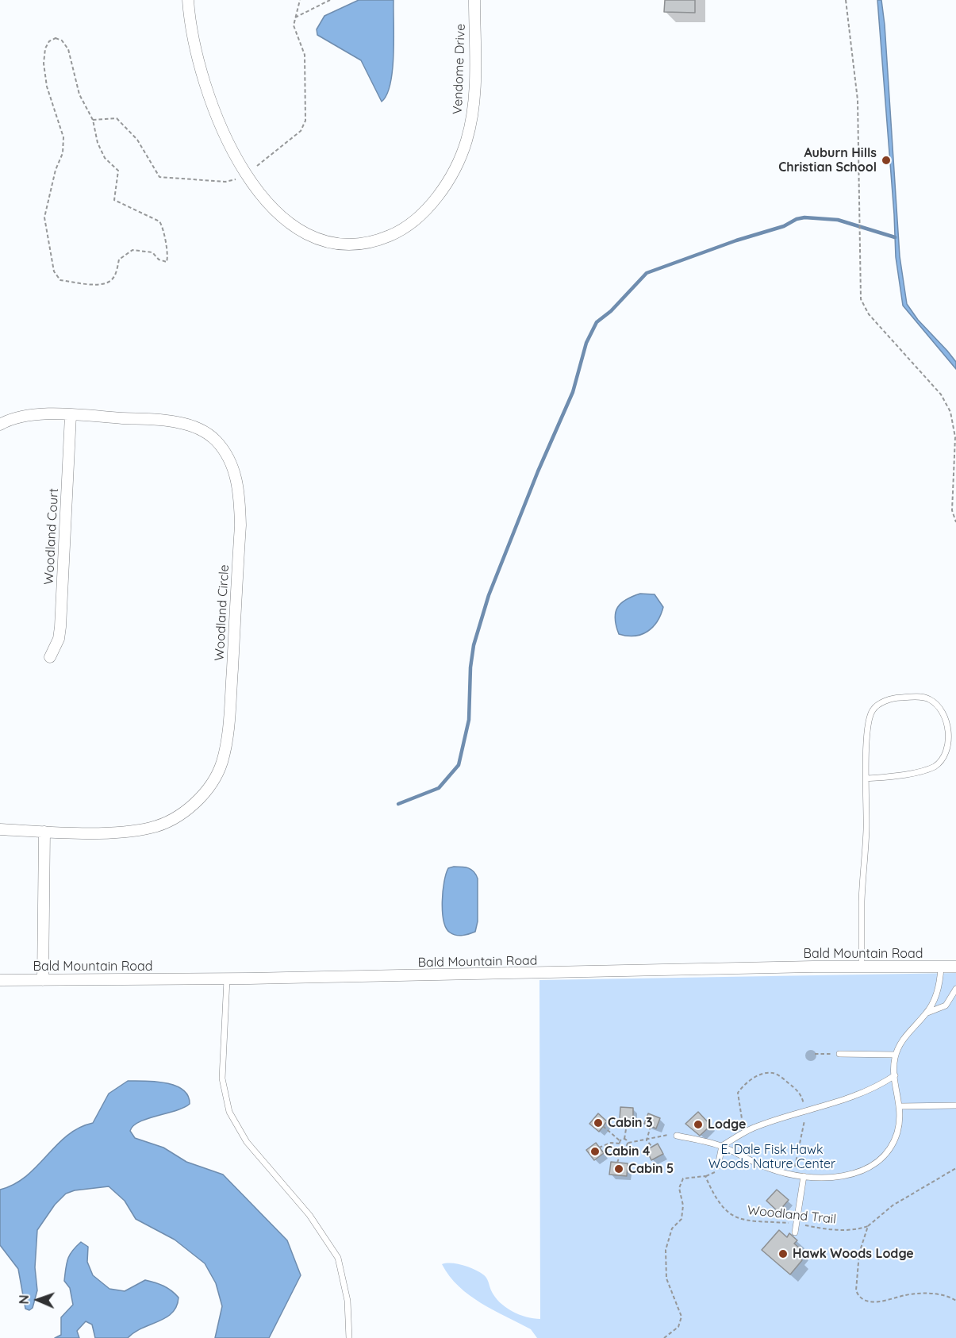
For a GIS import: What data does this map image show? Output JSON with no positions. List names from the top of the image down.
{
  "streets": {
    "street": [
      "Vendome Drive",
      "Woodland Court",
      "Woodland Circle",
      "Bald Mountain Road"
    ],
    "path": ["Woodland Trail"]
  },
  "crossings": [
    ["Woodland Court", "Woodland Circle"]
  ],
  "parks": ["E. Dale Fisk Hawk Woods Nature Center"],
  "places": [
    "Auburn Hills Christian School",
    "Cabin 3",
    "Lodge",
    "Cabin 4",
    "Cabin 5",
    "Hawk Woods Lodge"
  ],
  "north": "left"
}
